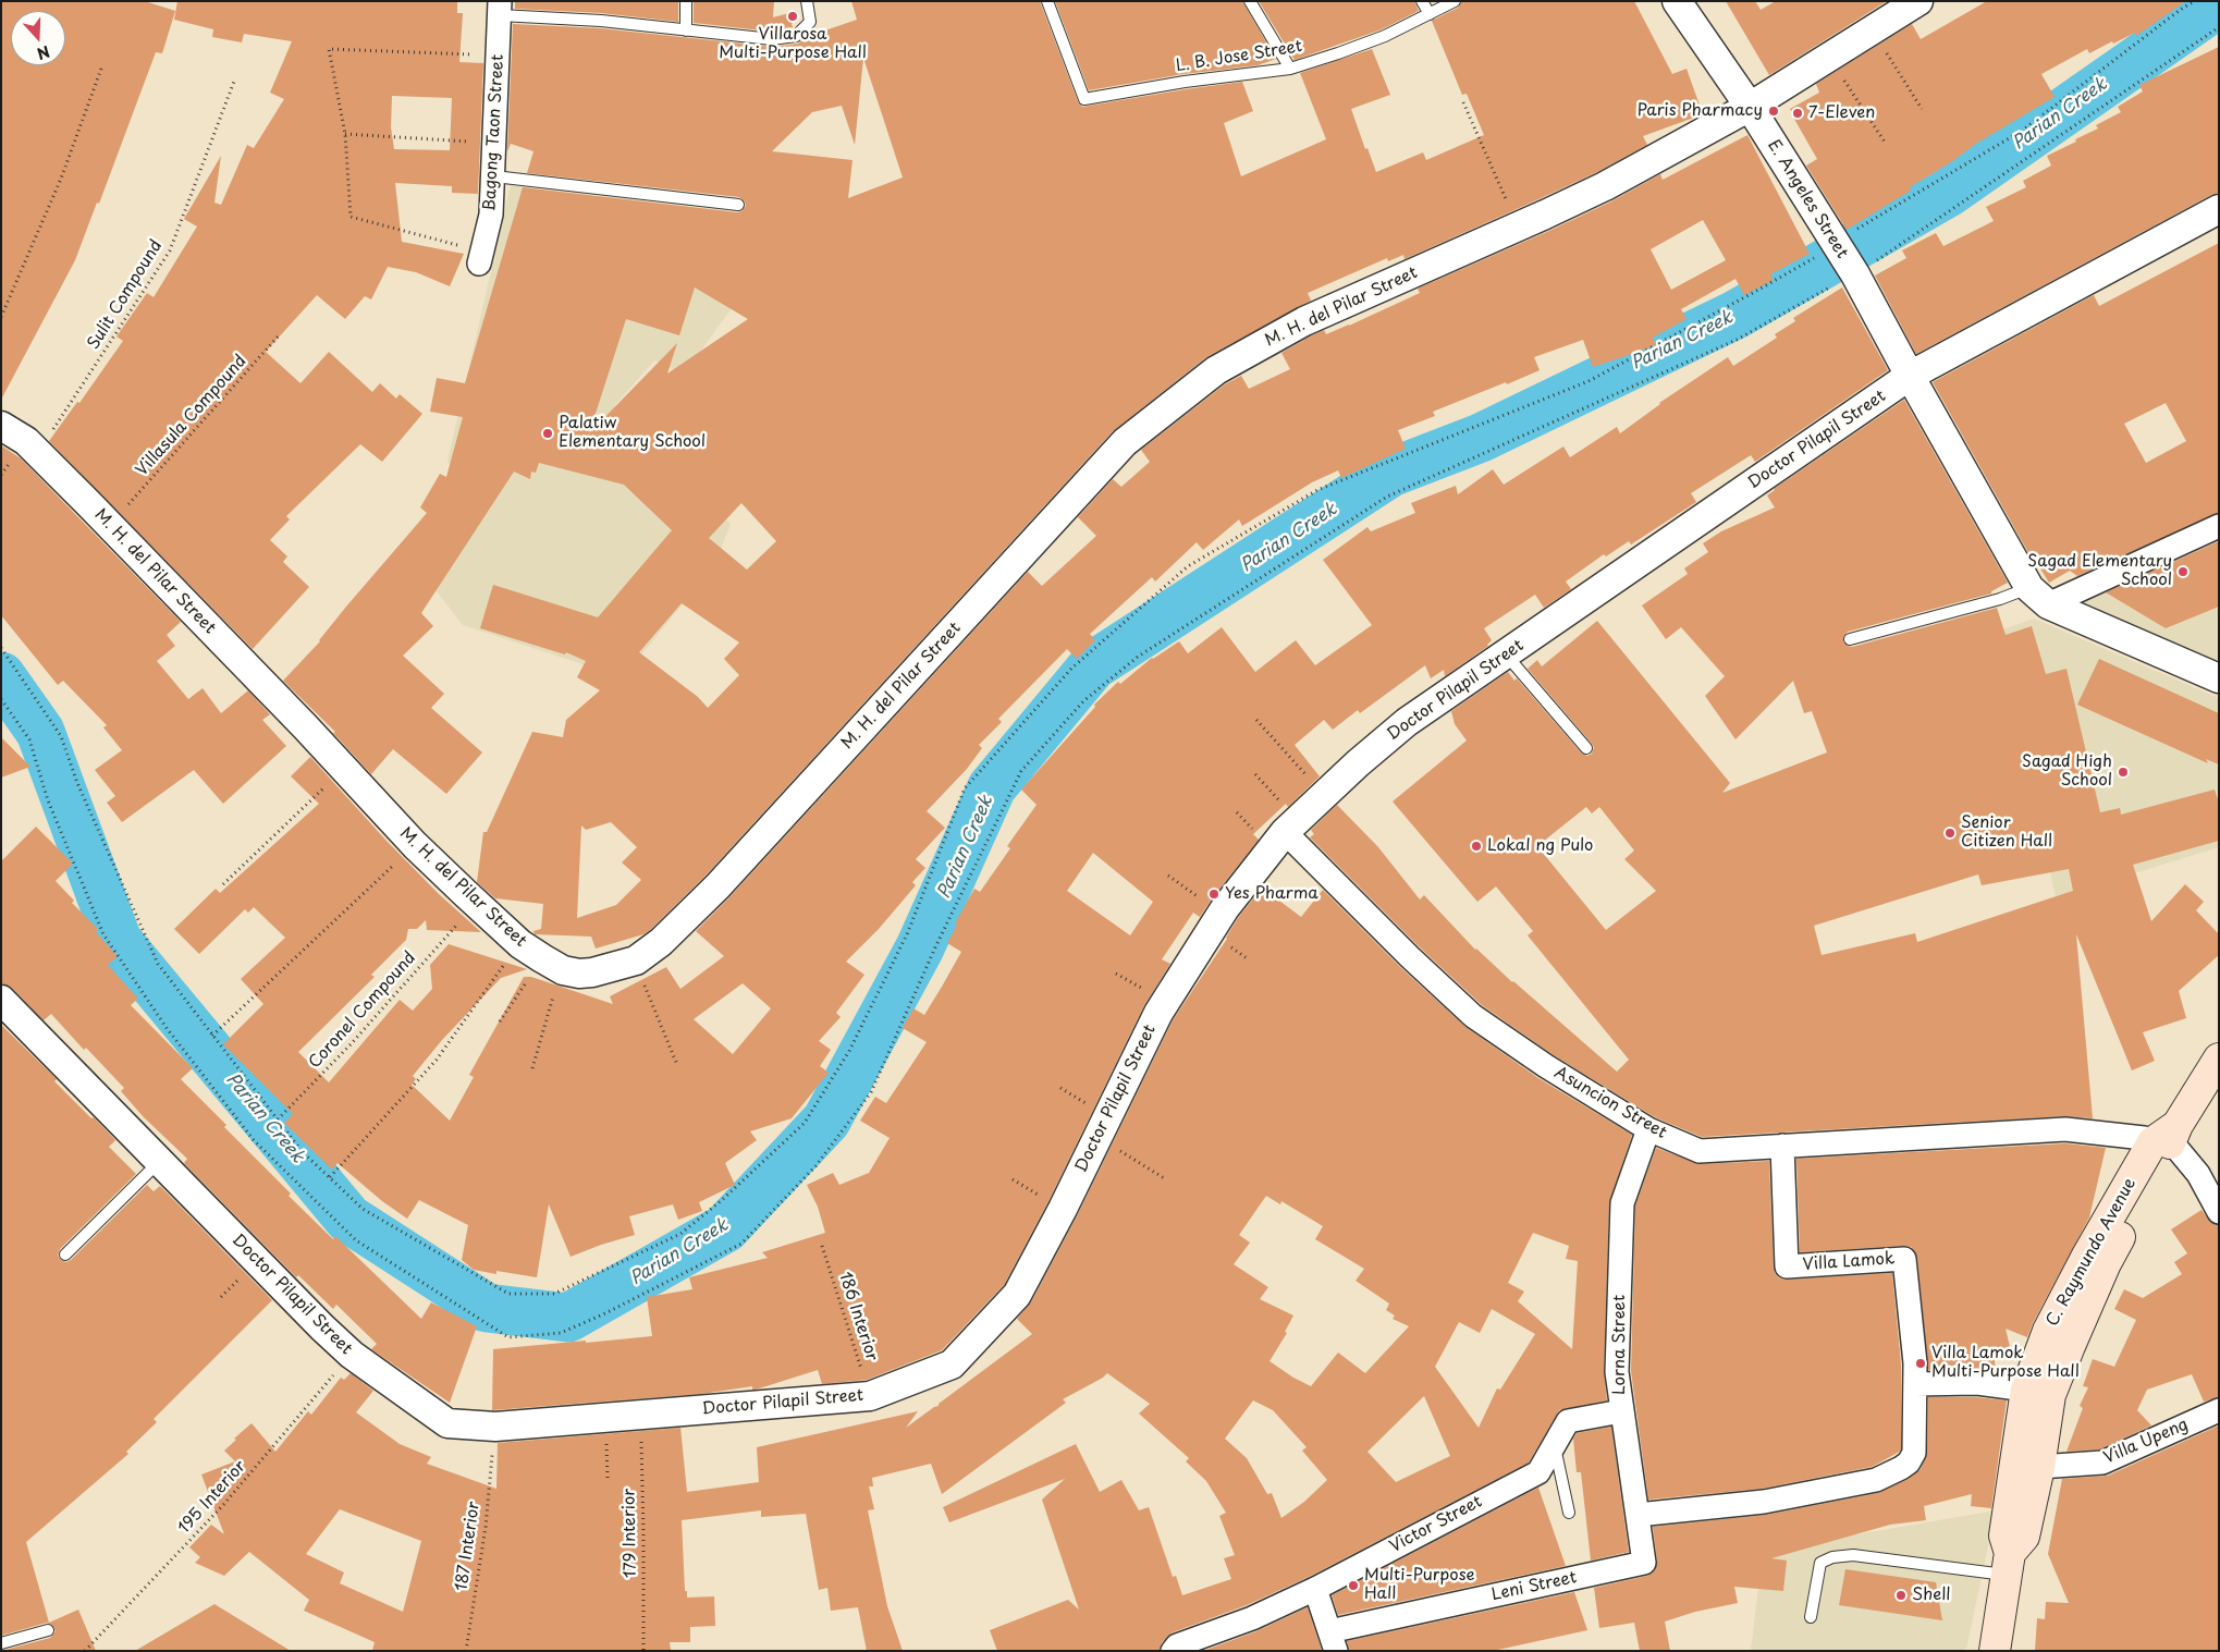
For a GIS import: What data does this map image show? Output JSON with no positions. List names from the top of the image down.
{
  "streets": {
    "main road": ["C. Raymundo Avenue"],
    "street": [
      "Bagong Taon Street",
      "E. Angeles Street",
      "M. H. del Pilar Street",
      "Doctor Pilapil Street",
      "Asuncion Street",
      "Villa Lamok",
      "Lorna Street",
      "Villa Upeng",
      "Victor Street",
      "Leni Street"
    ],
    "lane": ["L. B. Jose Street"],
    "path": [
      "Sulit Compound",
      "Villasula Compound",
      "Coronel Compound",
      "186 Interior",
      "195 Interior",
      "179 Interior",
      "187 Interior"
    ]
  },
  "crossings": [
    ["E. Angeles Street", "M. H. del Pilar Street"],
    ["E. Angeles Street", "Doctor Pilapil Street"],
    ["Sulit Compound", "M. H. del Pilar Street"],
    ["Doctor Pilapil Street", "Asuncion Street"],
    ["Doctor Pilapil Street", "186 Interior"],
    ["Doctor Pilapil Street", "195 Interior"],
    ["Doctor Pilapil Street", "179 Interior"],
    ["Asuncion Street", "C. Raymundo Avenue"],
    ["Asuncion Street", "Villa Lamok"],
    ["Asuncion Street", "Lorna Street"],
    ["C. Raymundo Avenue", "Villa Upeng"],
    ["Villa Lamok", "Lorna Street"],
    ["Lorna Street", "Victor Street"],
    ["Lorna Street", "Leni Street"]
  ],
  "water": ["Parian Creek"],
  "places": [
    "Villarosa Multi-Purpose Hall",
    "Paris Pharmacy",
    "7-Eleven",
    "Palatiw Elementary School",
    "Sagad Elementary School",
    "Sagad High School",
    "Senior Citizen Hall",
    "Lokal ng Pulo",
    "Yes Pharma",
    "Villa Lamok Multi-Purpose Hall",
    "Multi-Purpose Hall",
    "Shell"
  ],
  "north": "bottom"
}
